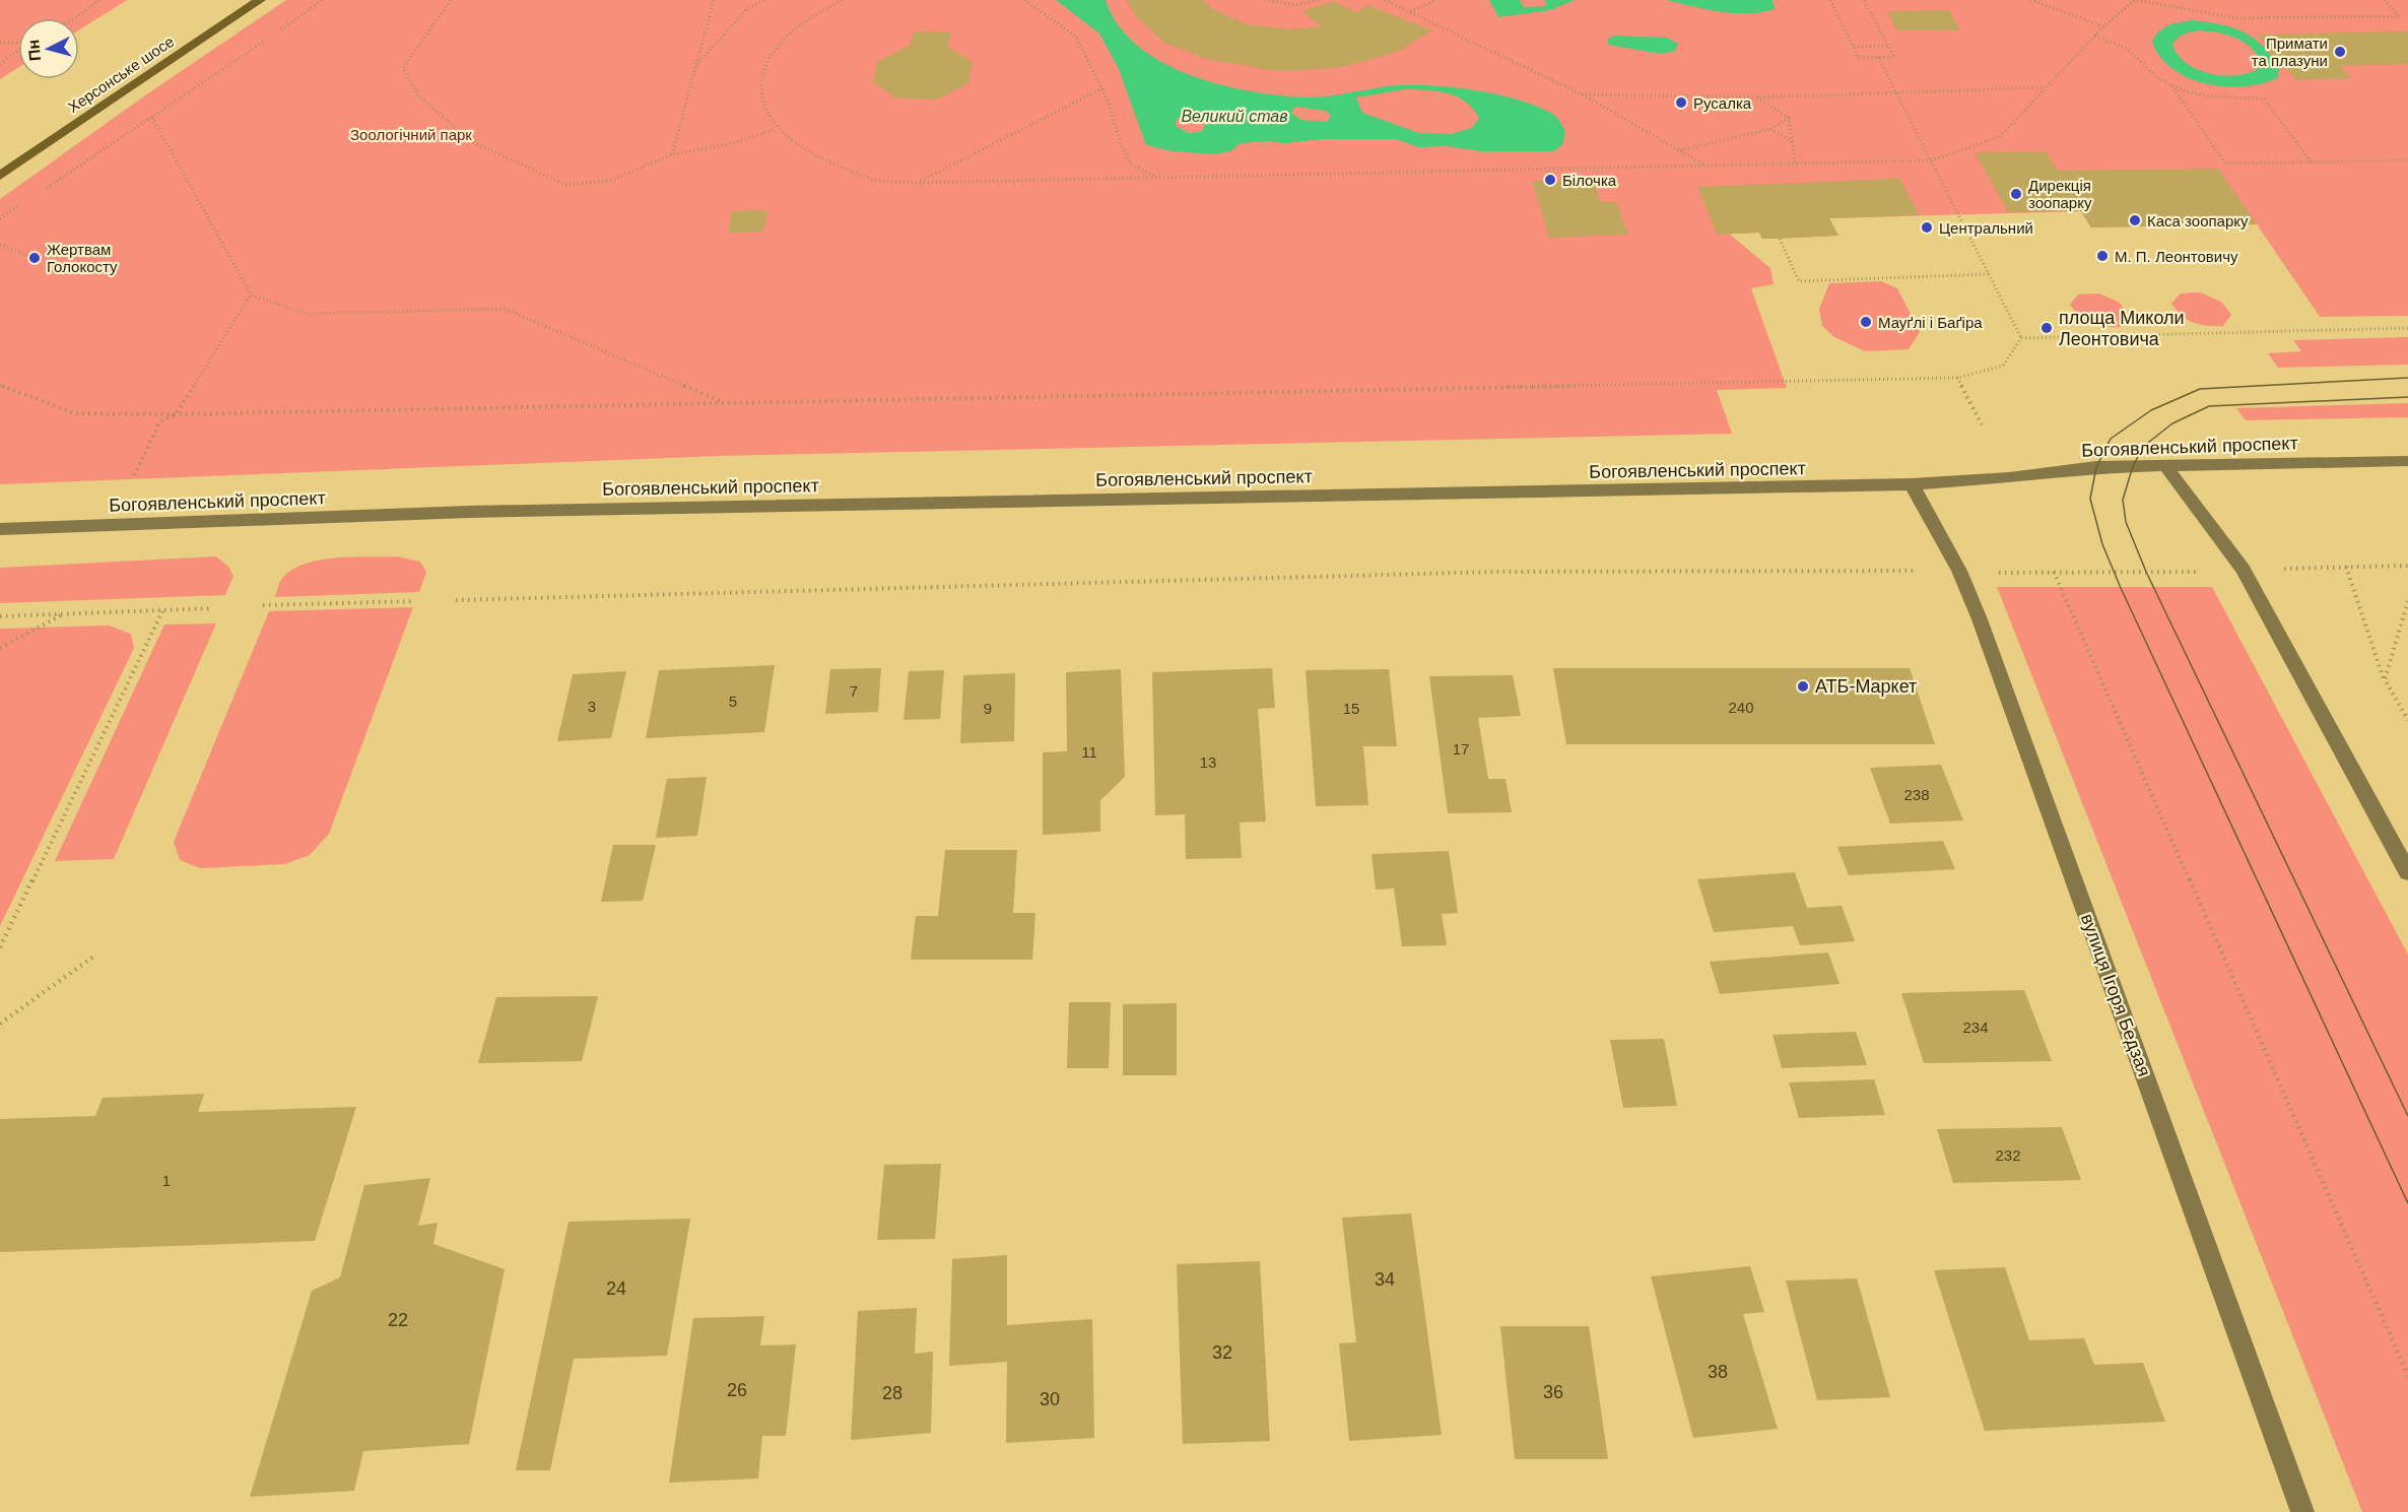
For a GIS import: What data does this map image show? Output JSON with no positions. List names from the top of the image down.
{
  "streets": {
    "main road": ["Херсонське шосе", "Богоявленський проспект", "вулиця Ігоря Бедзая"]
  },
  "crossings": [
    ["Богоявленський проспект", "вулиця Ігоря Бедзая"]
  ],
  "water": ["Великий став"],
  "parks": ["Зоологічний парк"],
  "places": [
    "Примати та плазуни",
    "Русалка",
    "Білочка",
    "Дирекція зоопарку",
    "Каса зоопарку",
    "Центральний",
    "М. П. Леонтовичу",
    "Жертвам Голокосту",
    "Мауґлі і Баґіра",
    "площа Миколи Леонтовича",
    "АТБ-Маркет"
  ],
  "house_numbers": [
    "7",
    "5",
    "3",
    "240",
    "9",
    "15",
    "17",
    "11",
    "13",
    "238",
    "234",
    "232",
    "1",
    "34",
    "24",
    "22",
    "32",
    "38",
    "26",
    "36",
    "28",
    "30"
  ],
  "north": "left"
}
